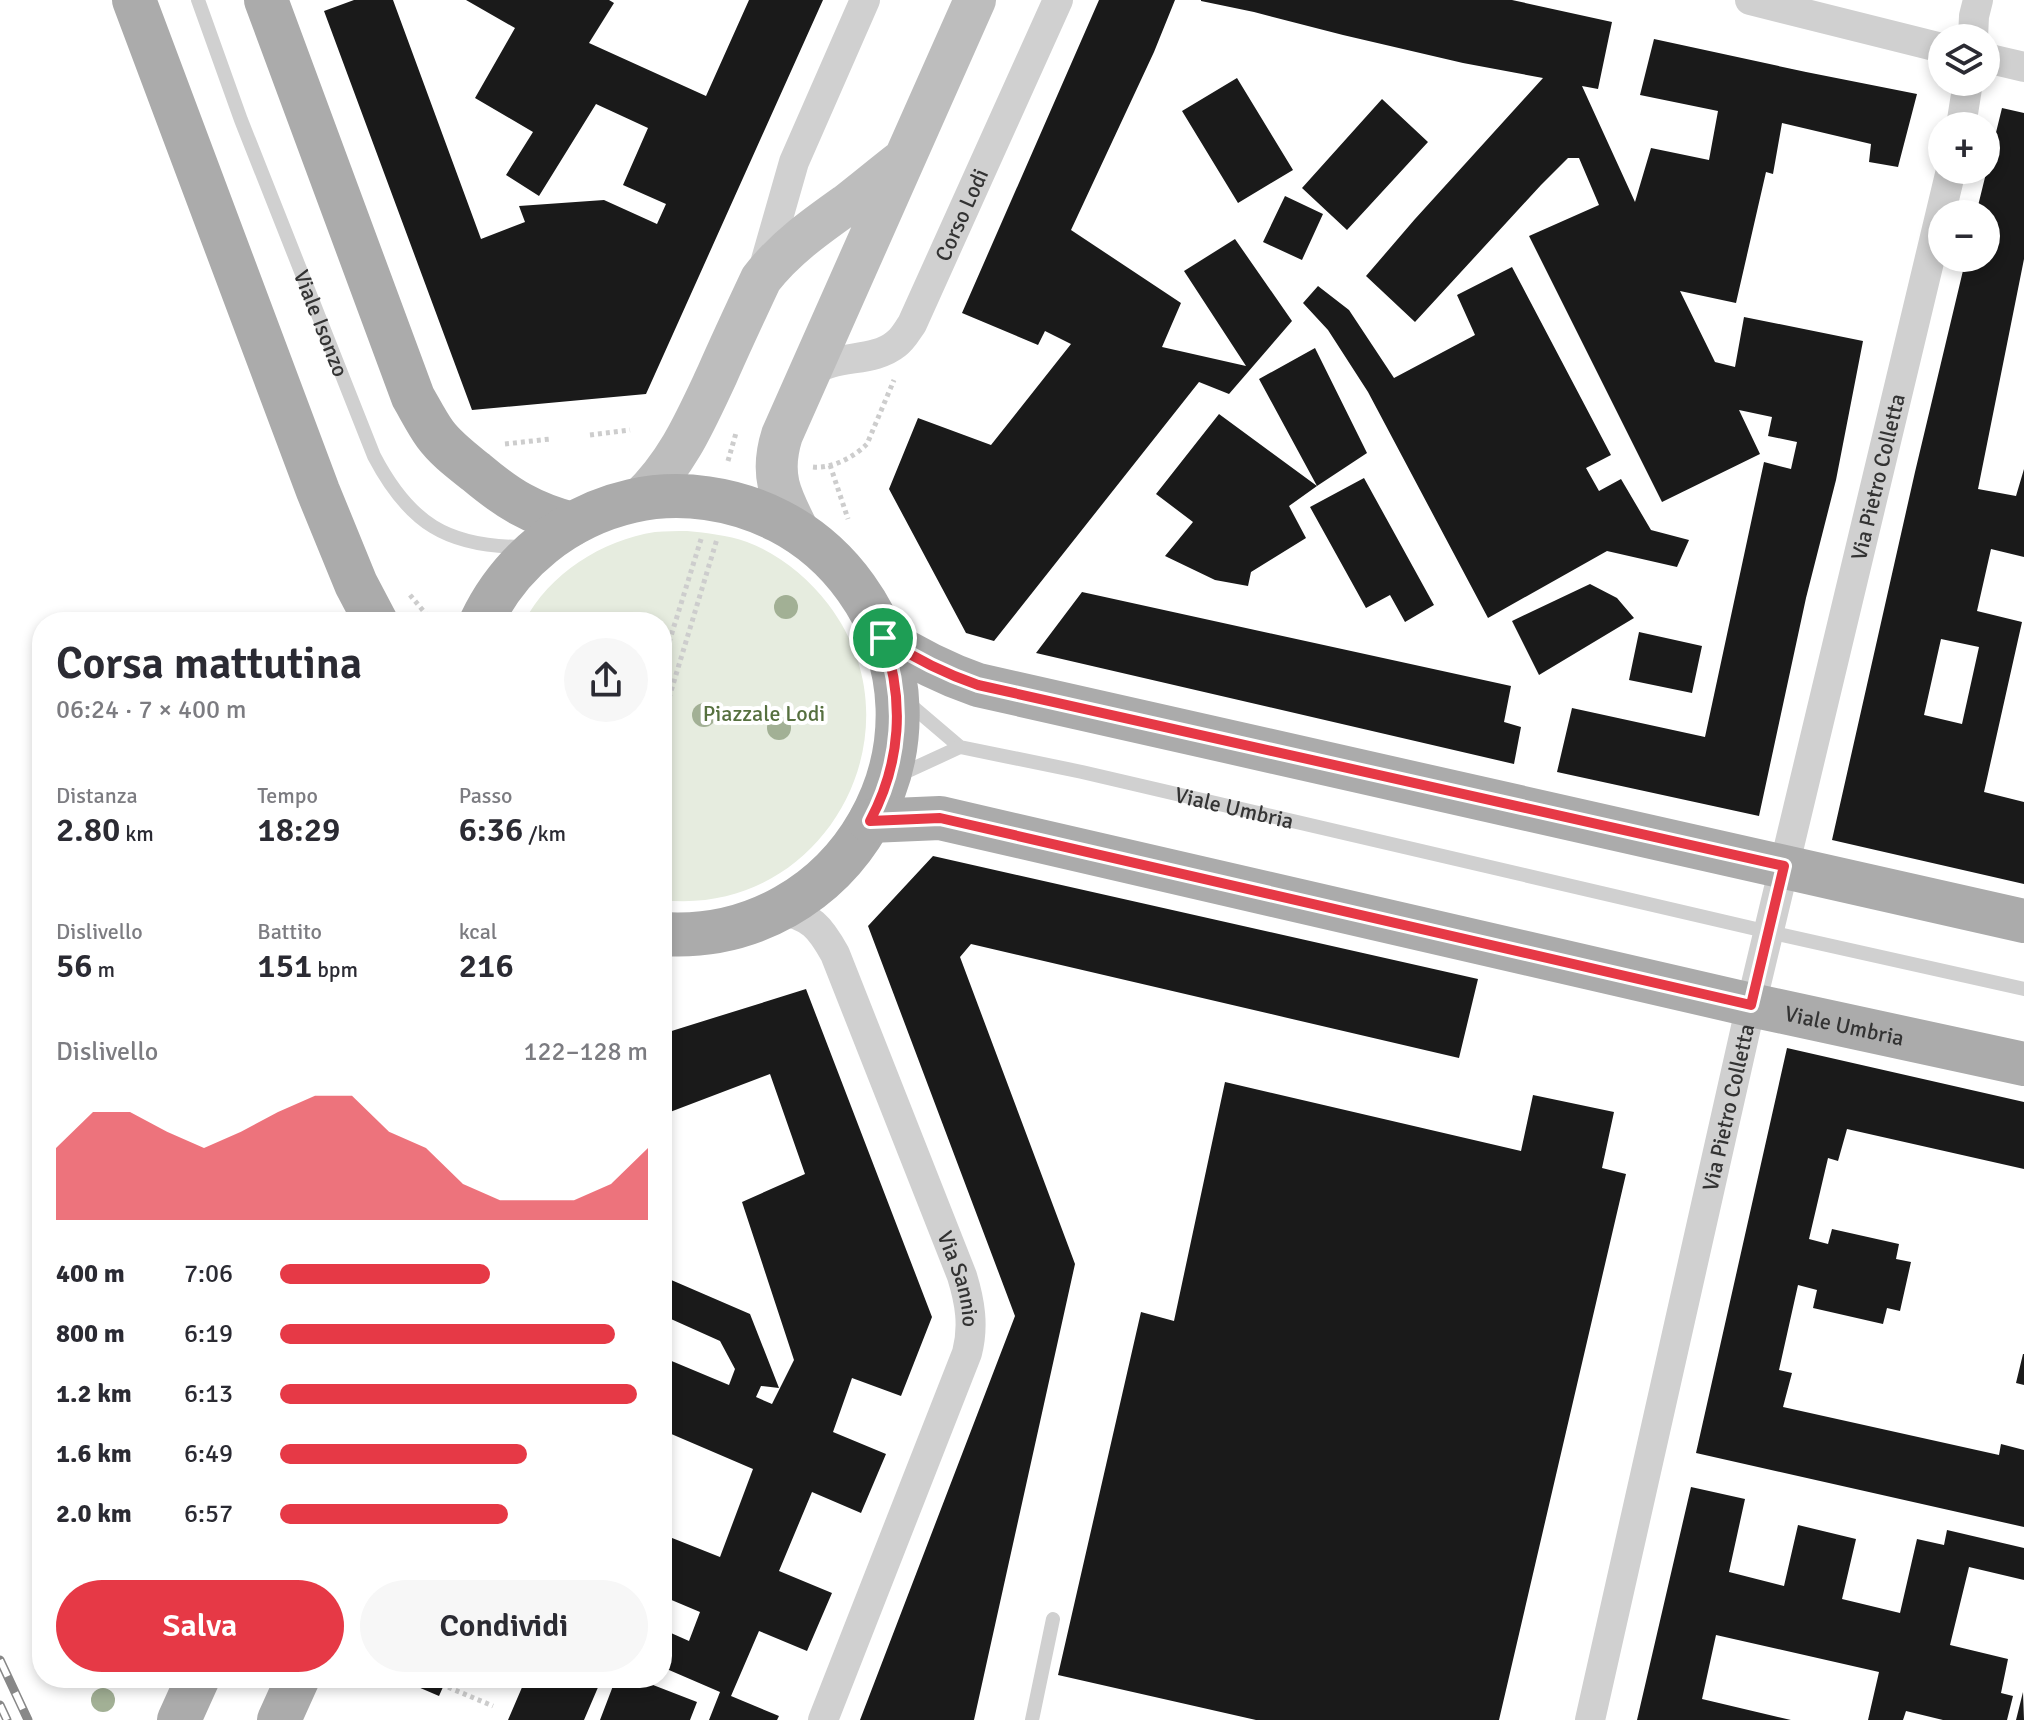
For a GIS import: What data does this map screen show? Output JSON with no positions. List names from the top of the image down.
{
  "streets": {
    "main road": ["Viale Umbria"],
    "street": ["Corso Lodi", "Via Pietro Colletta", "Via Sannio"],
    "lane": ["Viale Isonzo"]
  },
  "crossings": [
    ["Via Pietro Colletta", "Viale Umbria"]
  ],
  "parks": ["Piazzale Lodi"],
  "page": {
    "map_buttons": ["+", "−"],
    "heading": ["Corsa mattutina", "06:24 · 7 × 400 m"],
    "stats": [
      ["Distanza", "2.80 km"],
      ["Tempo", "18:29"],
      ["Passo", "6:36 /km"],
      ["Dislivello", "56 m"],
      ["Battito", "151 bpm"],
      ["kcal", "216"]
    ],
    "chart": ["Dislivello", "122–128 m"],
    "list": [
      {
        "name": "400 m",
        "note": "7:06"
      },
      {
        "name": "800 m",
        "note": "6:19"
      },
      {
        "name": "1.2 km",
        "note": "6:13"
      },
      {
        "name": "1.6 km",
        "note": "6:49"
      },
      {
        "name": "2.0 km",
        "note": "6:57"
      }
    ],
    "buttons": ["Salva", "Condividi"]
  }
}
